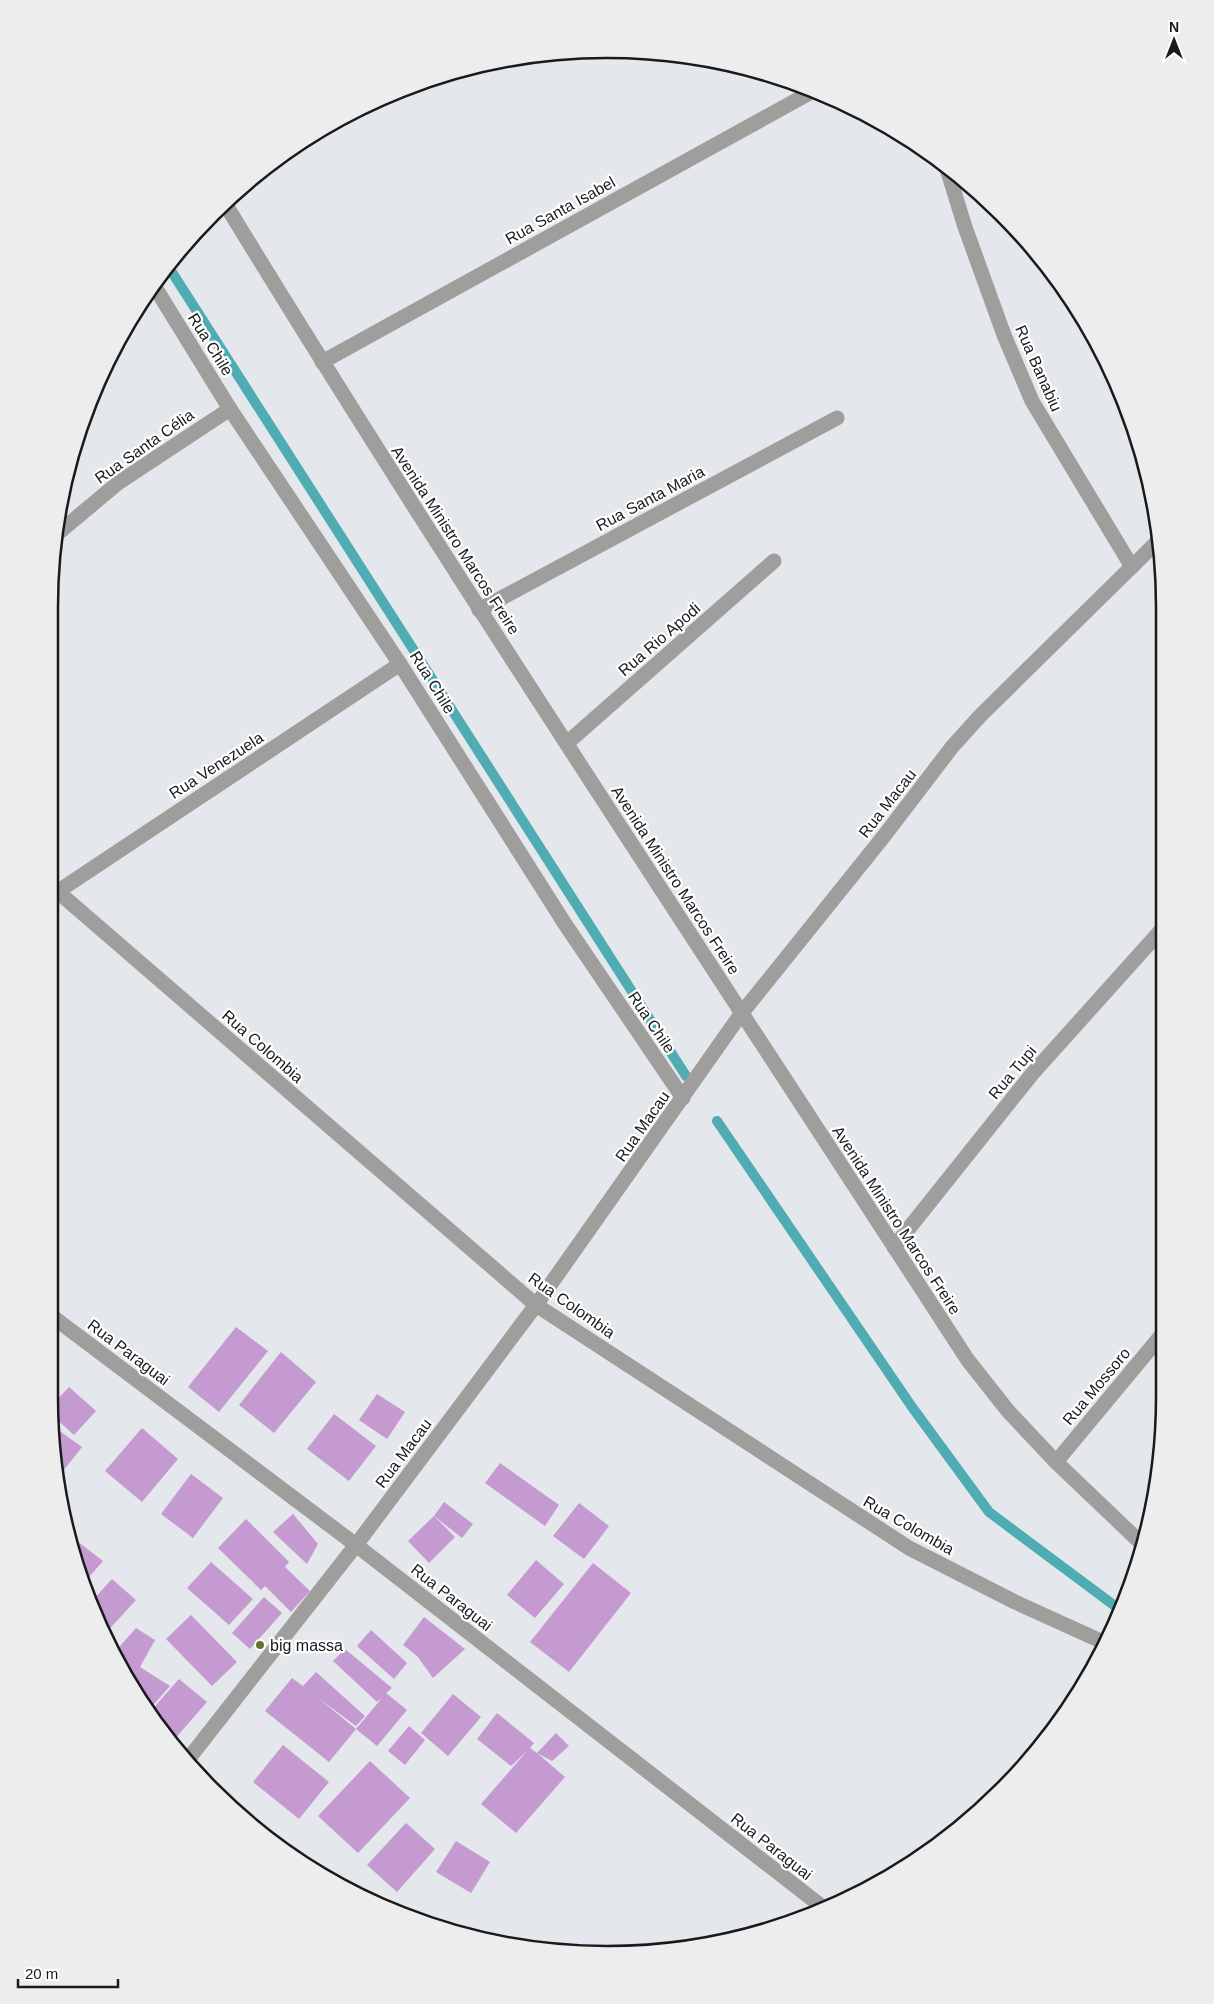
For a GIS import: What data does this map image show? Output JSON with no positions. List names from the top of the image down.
{
  "streets": {
    "street": [
      "Rua Santa Isabel",
      "Rua Chile",
      "Rua Banabiu",
      "Rua Santa Célia",
      "Rua Santa Maria",
      "Avenida Ministro Marcos Freire",
      "Rua Rio Apodi",
      "Rua Venezuela",
      "Rua Macau",
      "Rua Colombia",
      "Rua Tupi",
      "Rua Paraguai",
      "Rua Mossoro"
    ]
  },
  "crossings": [
    ["Rua Santa Isabel", "Avenida Ministro Marcos Freire"],
    ["Rua Chile", "Rua Santa Célia"],
    ["Rua Chile", "Rua Venezuela"],
    ["Rua Chile", "Rua Macau"],
    ["Rua Banabiu", "Rua Macau"],
    ["Rua Santa Maria", "Avenida Ministro Marcos Freire"],
    ["Avenida Ministro Marcos Freire", "Rua Rio Apodi"],
    ["Avenida Ministro Marcos Freire", "Rua Macau"],
    ["Avenida Ministro Marcos Freire", "Rua Tupi"],
    ["Avenida Ministro Marcos Freire", "Rua Mossoro"],
    ["Rua Macau", "Rua Colombia"],
    ["Rua Macau", "Rua Paraguai"]
  ],
  "places": ["big massa"],
  "scale_bar": "20 m",
  "north": "top"
}
